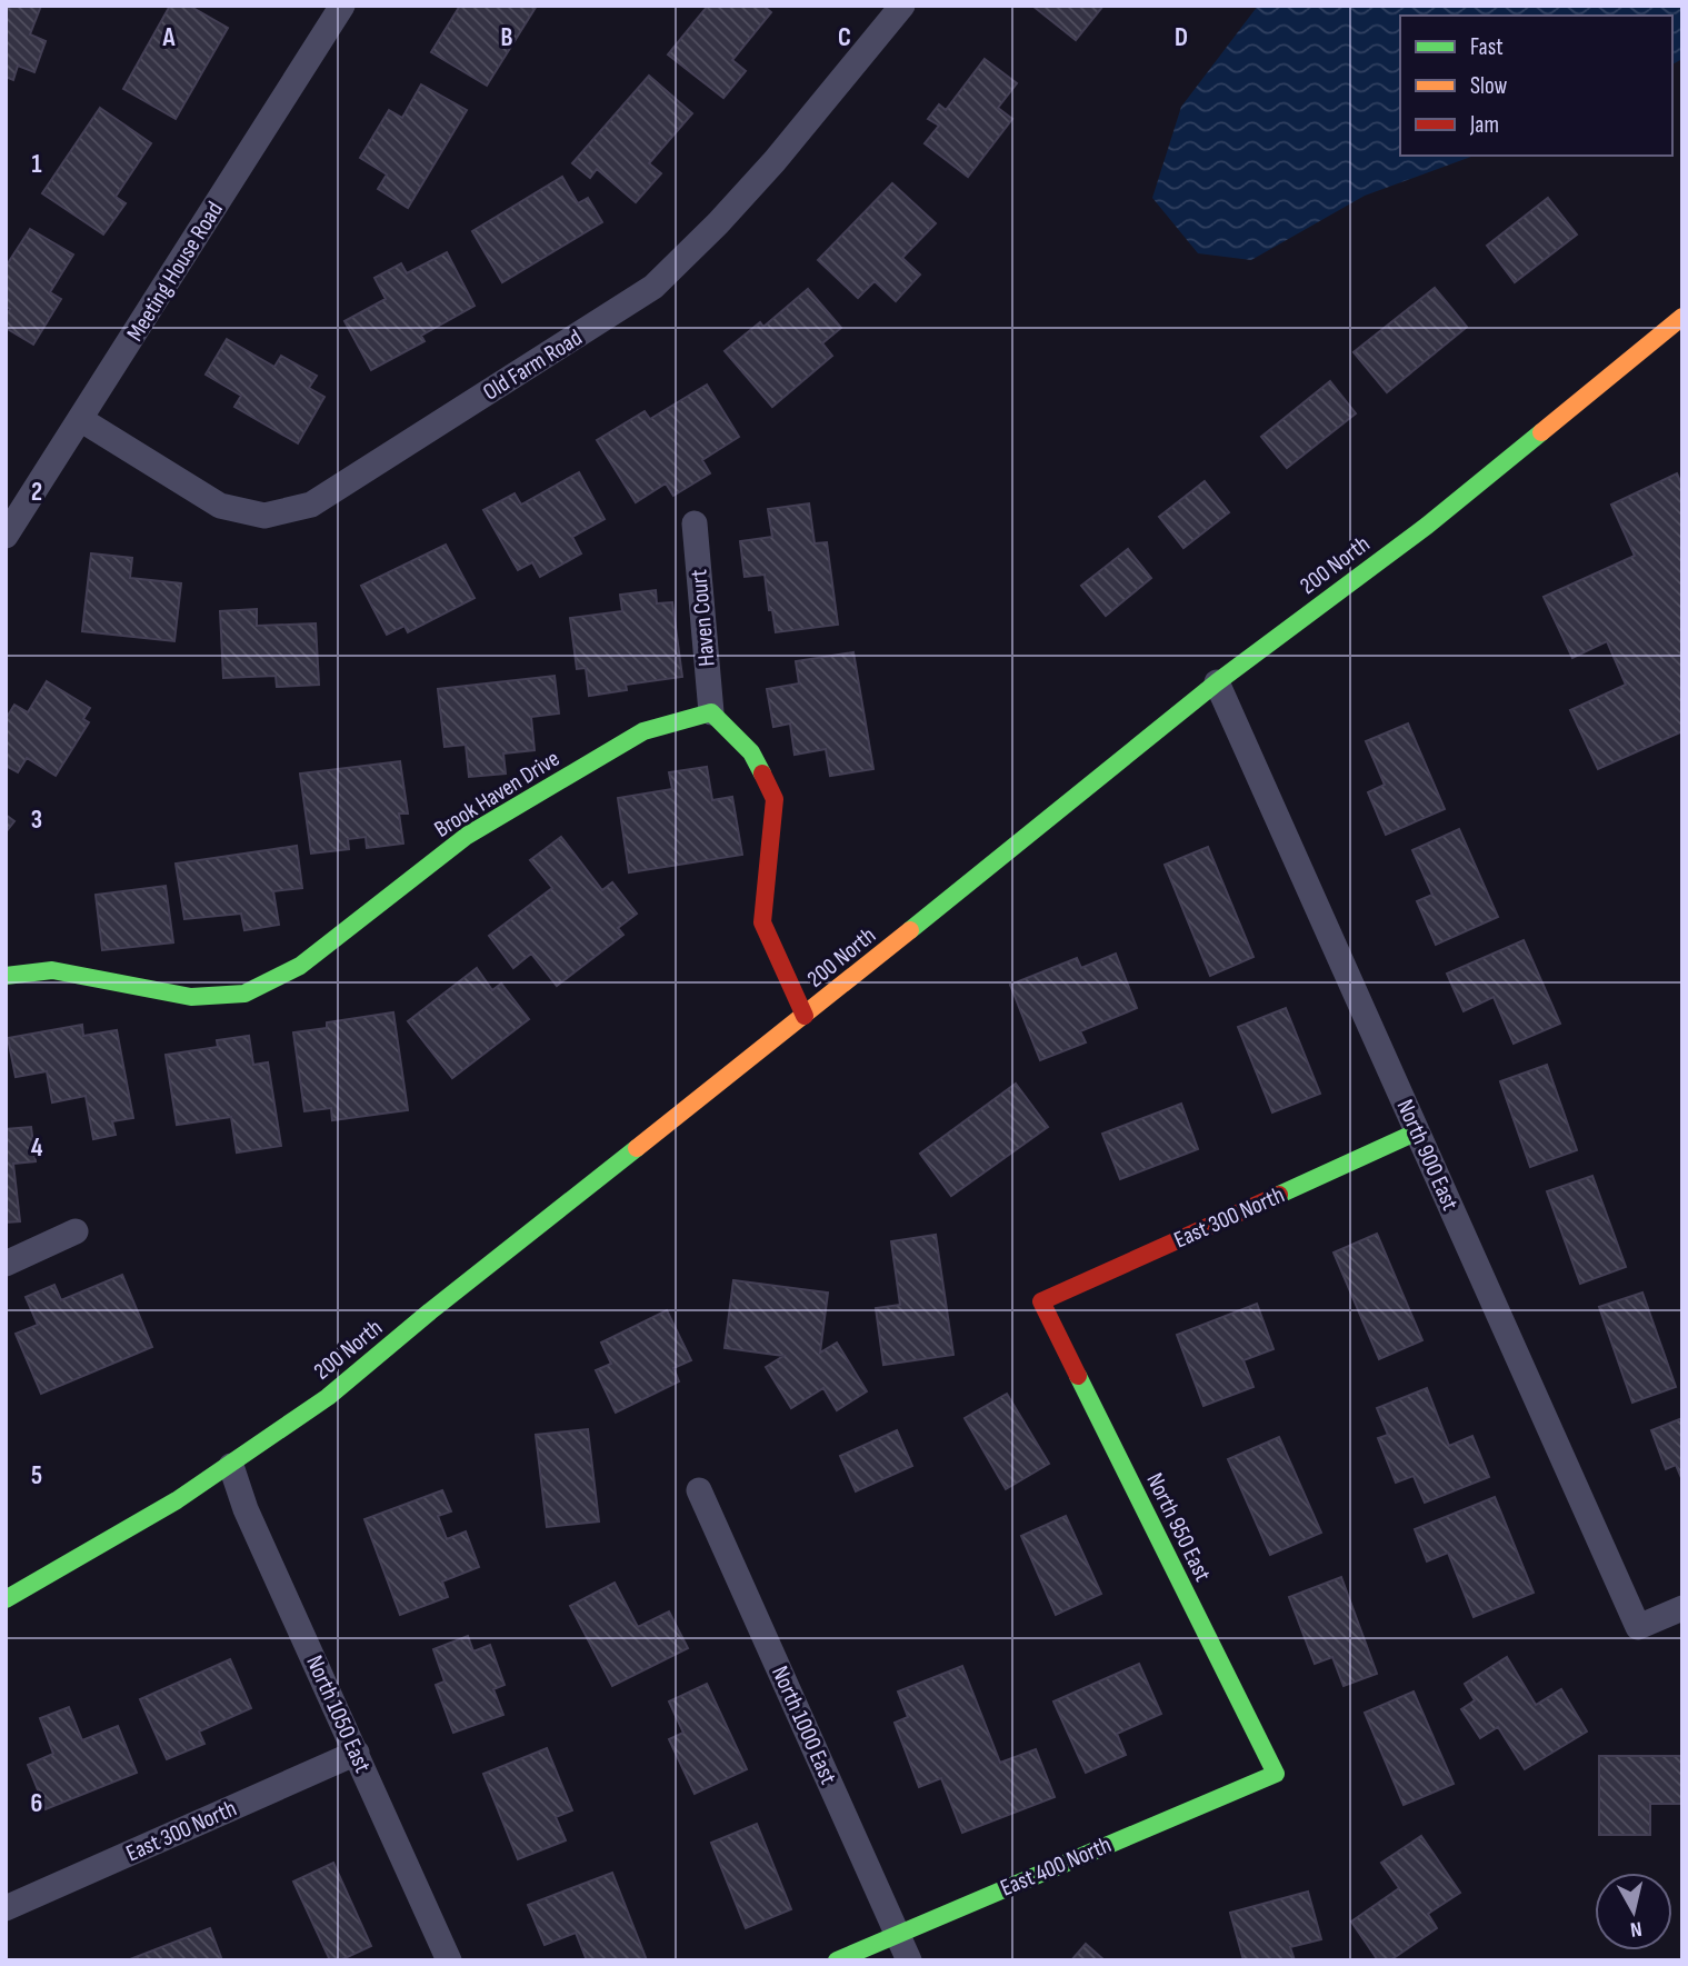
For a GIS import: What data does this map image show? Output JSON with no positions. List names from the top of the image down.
{
  "streets": {
    "street": [
      "Meeting House Road",
      "Old Farm Road",
      "200 North",
      "Haven Court",
      "Brook Haven Drive",
      "North 900 East",
      "East 300 North",
      "North 950 East",
      "North 1050 East",
      "North 1000 East",
      "East 400 North"
    ]
  },
  "crossings": [
    ["Meeting House Road", "Old Farm Road"],
    ["200 North", "North 900 East"],
    ["200 North", "North 1050 East"],
    ["Haven Court", "Brook Haven Drive"],
    ["North 900 East", "East 300 North"],
    ["East 300 North", "North 950 East"],
    ["East 300 North", "North 1050 East"],
    ["North 950 East", "East 400 North"],
    ["North 1000 East", "East 400 North"]
  ],
  "legend": ["Fast", "Slow", "Jam"],
  "north": "bottom",
  "grid": {
    "columns": [
      "A",
      "B",
      "C",
      "D"
    ],
    "rows": [
      "1",
      "2",
      "3",
      "4",
      "5",
      "6"
    ]
  }
}
